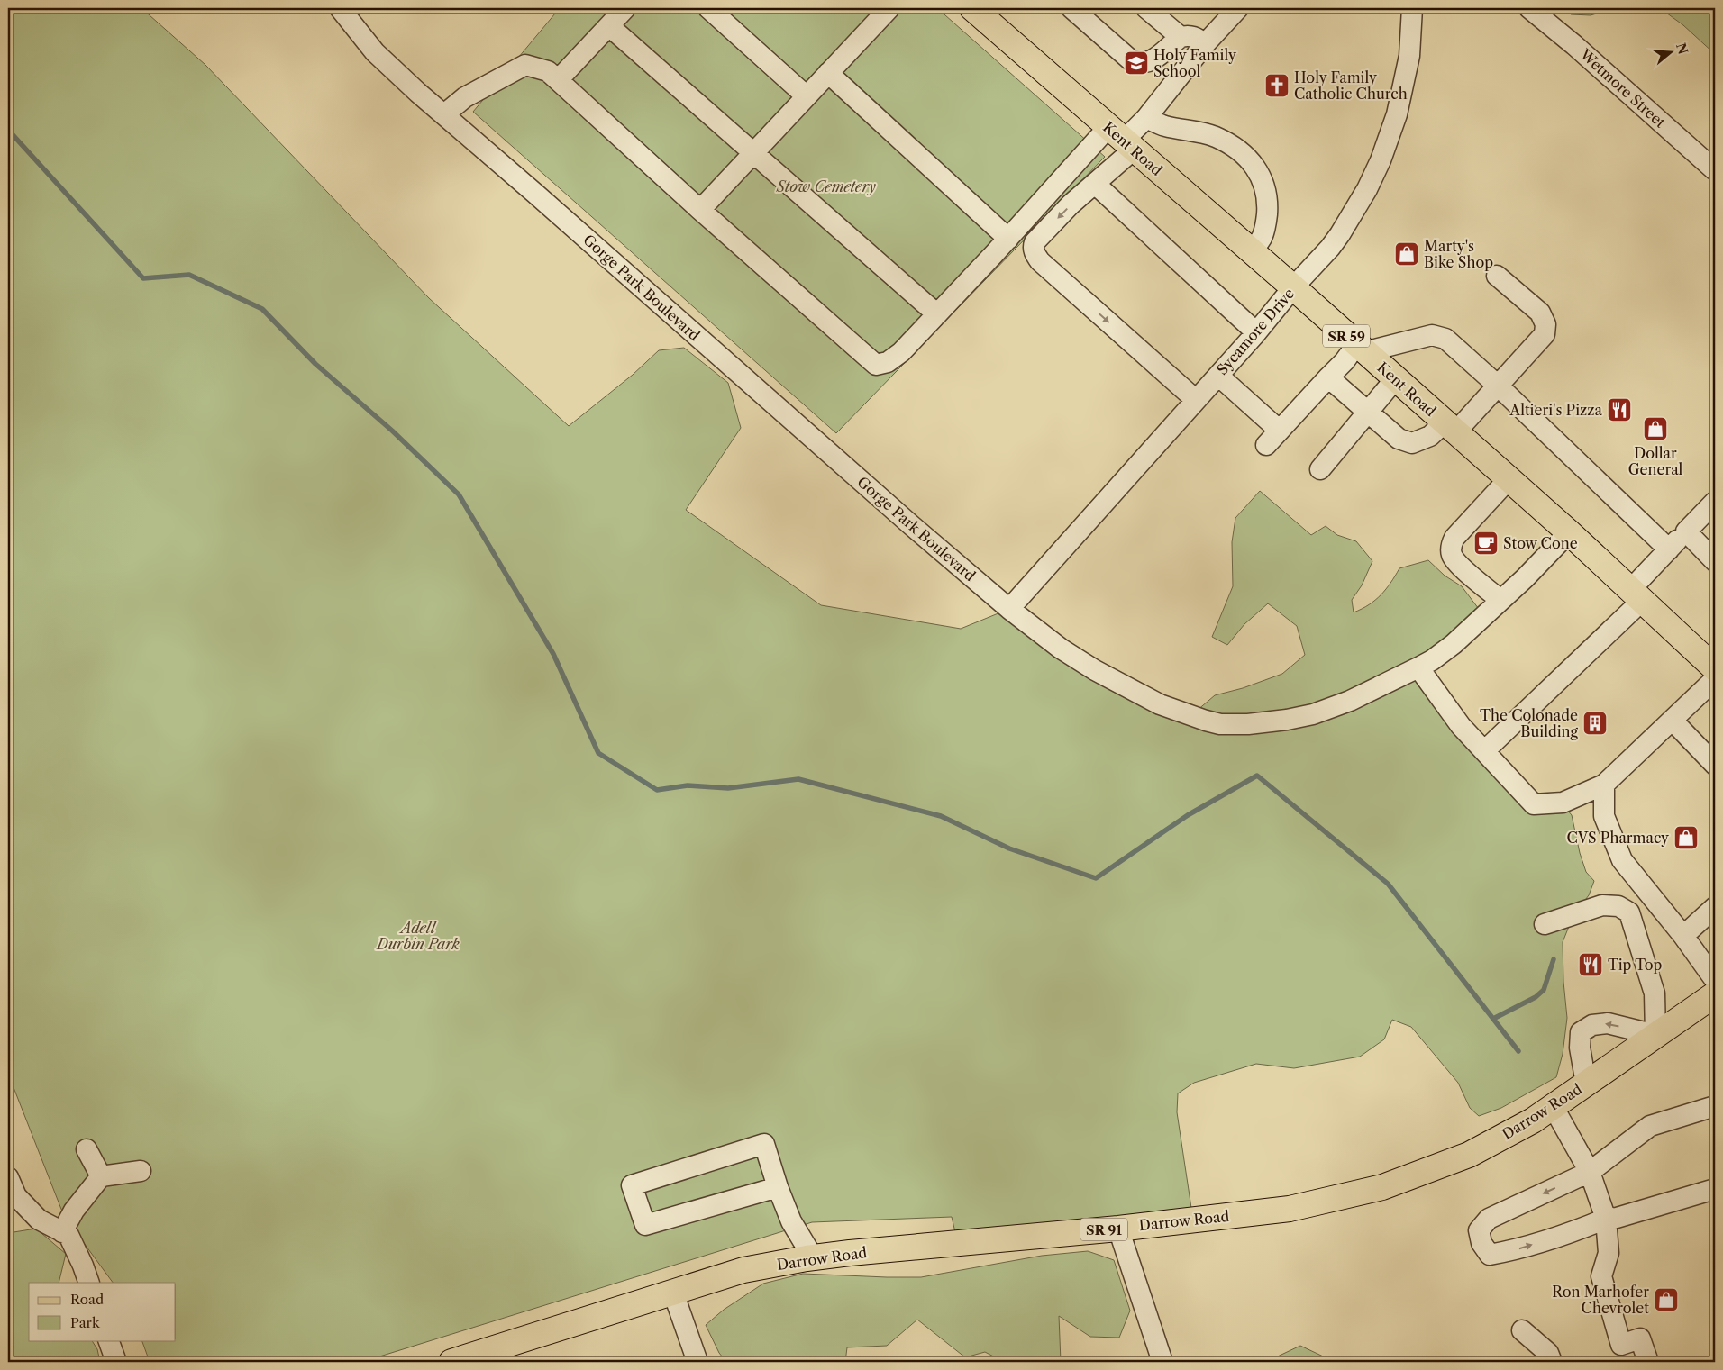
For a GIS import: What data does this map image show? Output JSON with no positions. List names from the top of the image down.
{
  "streets": {
    "main road": [
      "Kent Road",
      "SR 59",
      "Darrow Road",
      "SR 91"
    ],
    "street": ["Wetmore Street", "Gorge Park Boulevard", "Sycamore Drive"]
  },
  "crossings": [
    ["Kent Road", "Gorge Park Boulevard"],
    ["Kent Road", "Sycamore Drive"],
    ["Gorge Park Boulevard", "Sycamore Drive"]
  ],
  "parks": ["Stow Cemetery", "Adell Durbin Park"],
  "places": {
    "school or university": ["Holy Family School"],
    "church": ["Holy Family Catholic Church"],
    "shop": [
      "Marty's Bike Shop",
      "Dollar General",
      "CVS Pharmacy",
      "Ron Marhofer Chevrolet"
    ],
    "restaurant": ["Altieri's Pizza", "Tip Top"],
    "cafe": ["Stow Cone"],
    "building": ["The Colonade Building"]
  },
  "legend": ["Road", "Park"],
  "north": "right"
}
